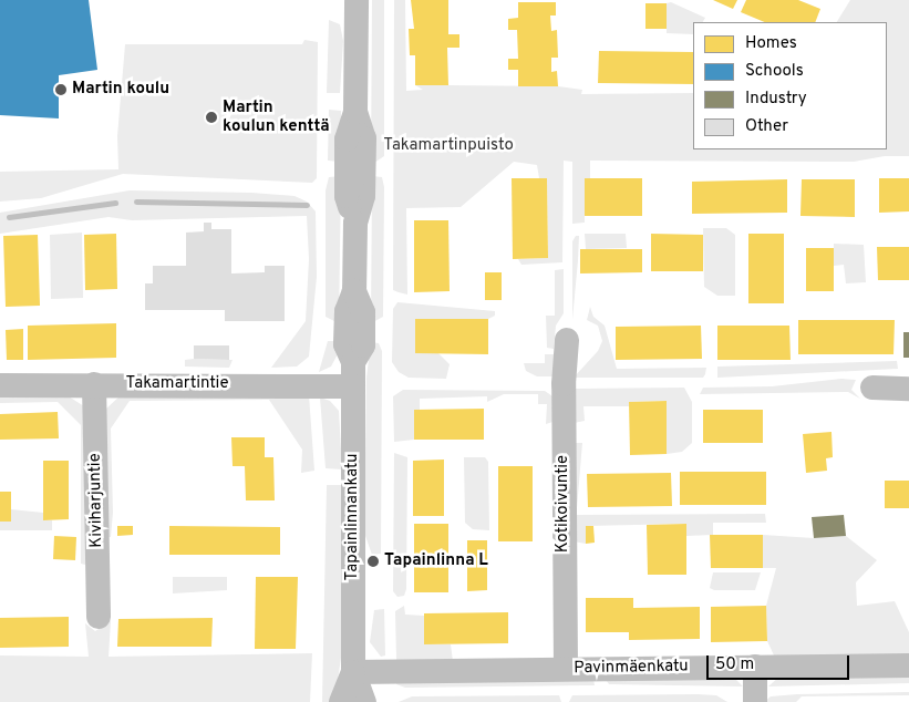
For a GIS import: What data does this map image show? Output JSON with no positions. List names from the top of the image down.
{
  "streets": {
    "street": [
      "Takamartintie",
      "Kiviharjuntie",
      "Kotikoivuntie",
      "Tapainlinnankatu",
      "Pavinmäenkatu"
    ]
  },
  "crossings": [
    ["Takamartintie", "Kiviharjuntie"],
    ["Takamartintie", "Tapainlinnankatu"],
    ["Kotikoivuntie", "Pavinmäenkatu"],
    ["Tapainlinnankatu", "Pavinmäenkatu"]
  ],
  "parks": ["Takamartinpuisto"],
  "places": ["Martin koulu", "Martin koulun kenttä", "Tapainlinna L"],
  "legend": [
    "Homes",
    "Schools",
    "Industry",
    "Other"
  ],
  "scale_bar": "50 m"
}
